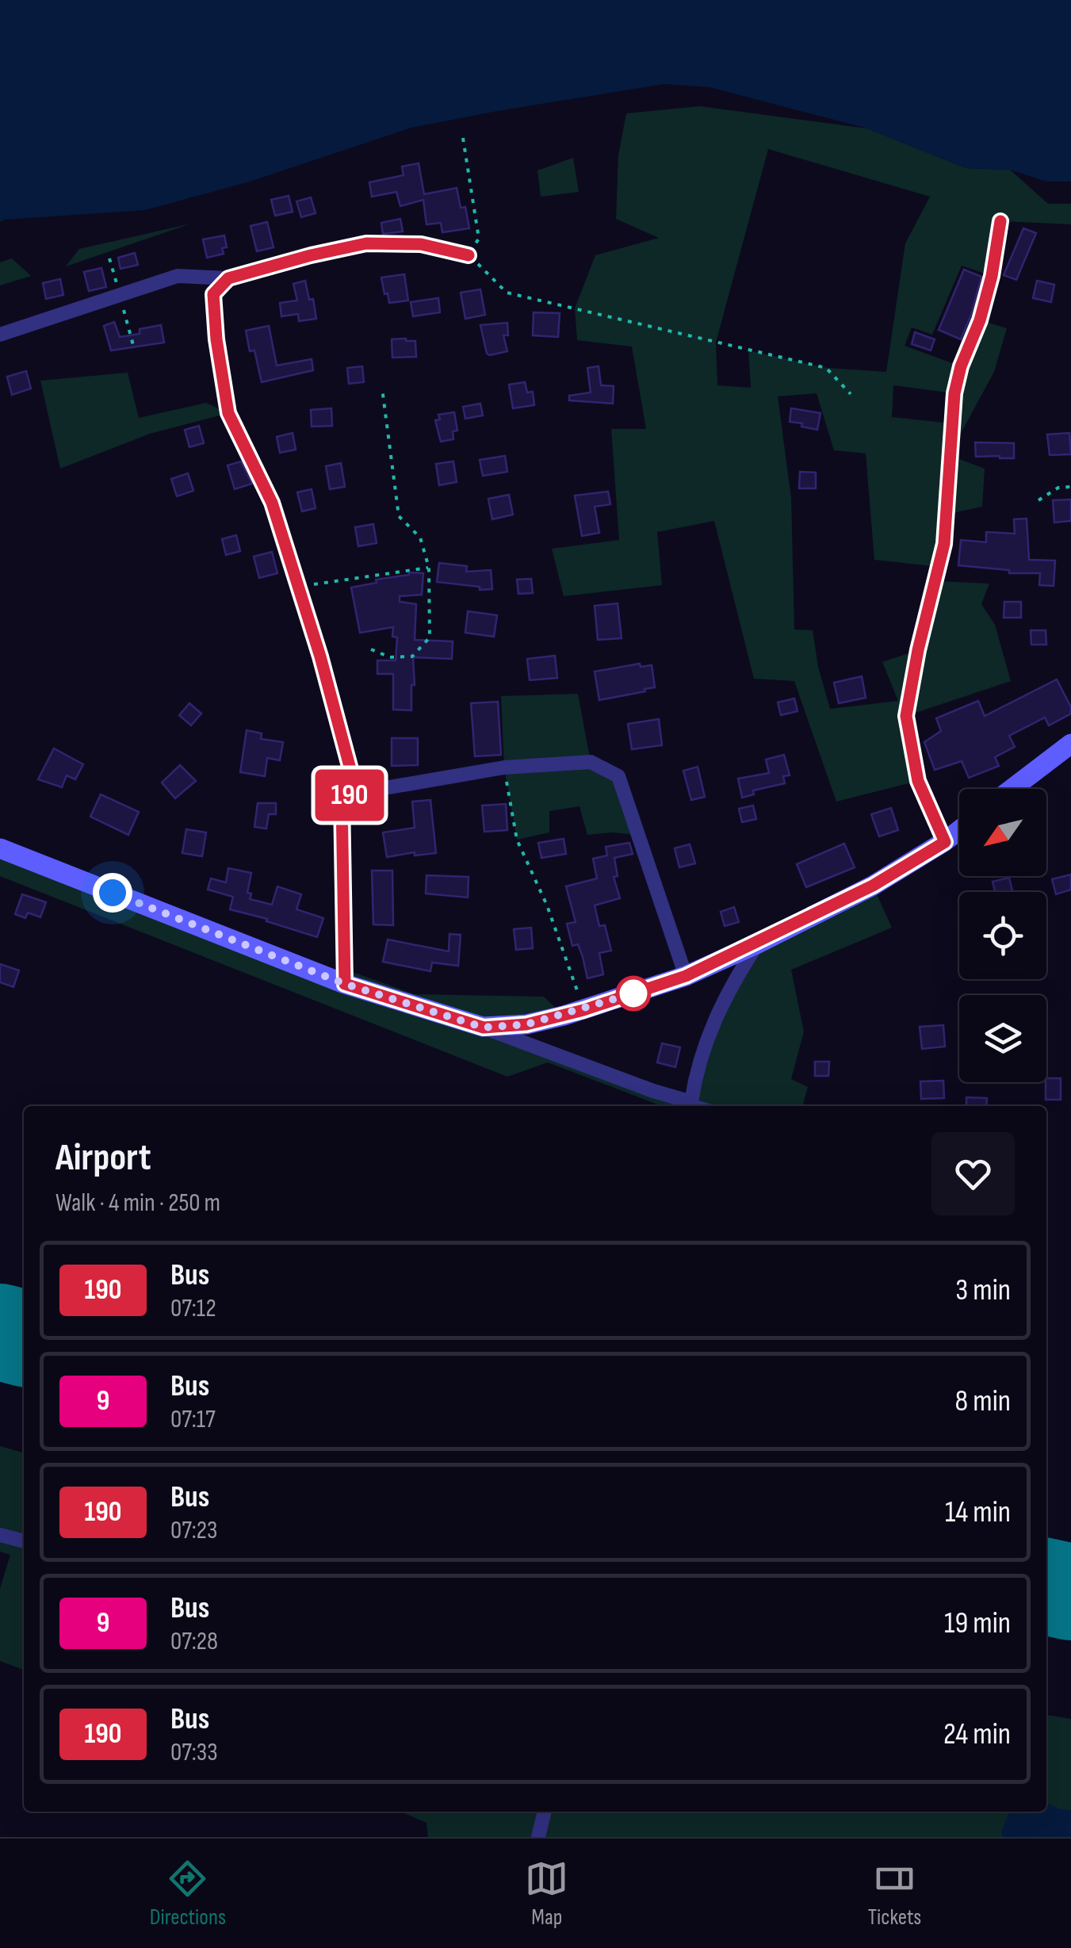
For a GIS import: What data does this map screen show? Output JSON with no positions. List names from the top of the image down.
{
  "lines": ["bus line 190"],
  "north": "bottom left",
  "page": {
    "on_map": "190",
    "heading": ["Airport", "Walk · 4 min · 250 m"],
    "list": [
      {
        "mark": "190",
        "name": "Bus",
        "note": "07:12",
        "value": "3 min"
      },
      {
        "mark": "9",
        "name": "Bus",
        "note": "07:17",
        "value": "8 min"
      },
      {
        "mark": "190",
        "name": "Bus",
        "note": "07:23",
        "value": "14 min"
      },
      {
        "mark": "9",
        "name": "Bus",
        "note": "07:28",
        "value": "19 min"
      },
      {
        "mark": "190",
        "name": "Bus",
        "note": "07:33",
        "value": "24 min"
      }
    ],
    "tabs": ["Directions", "Map", "Tickets"]
  }
}
